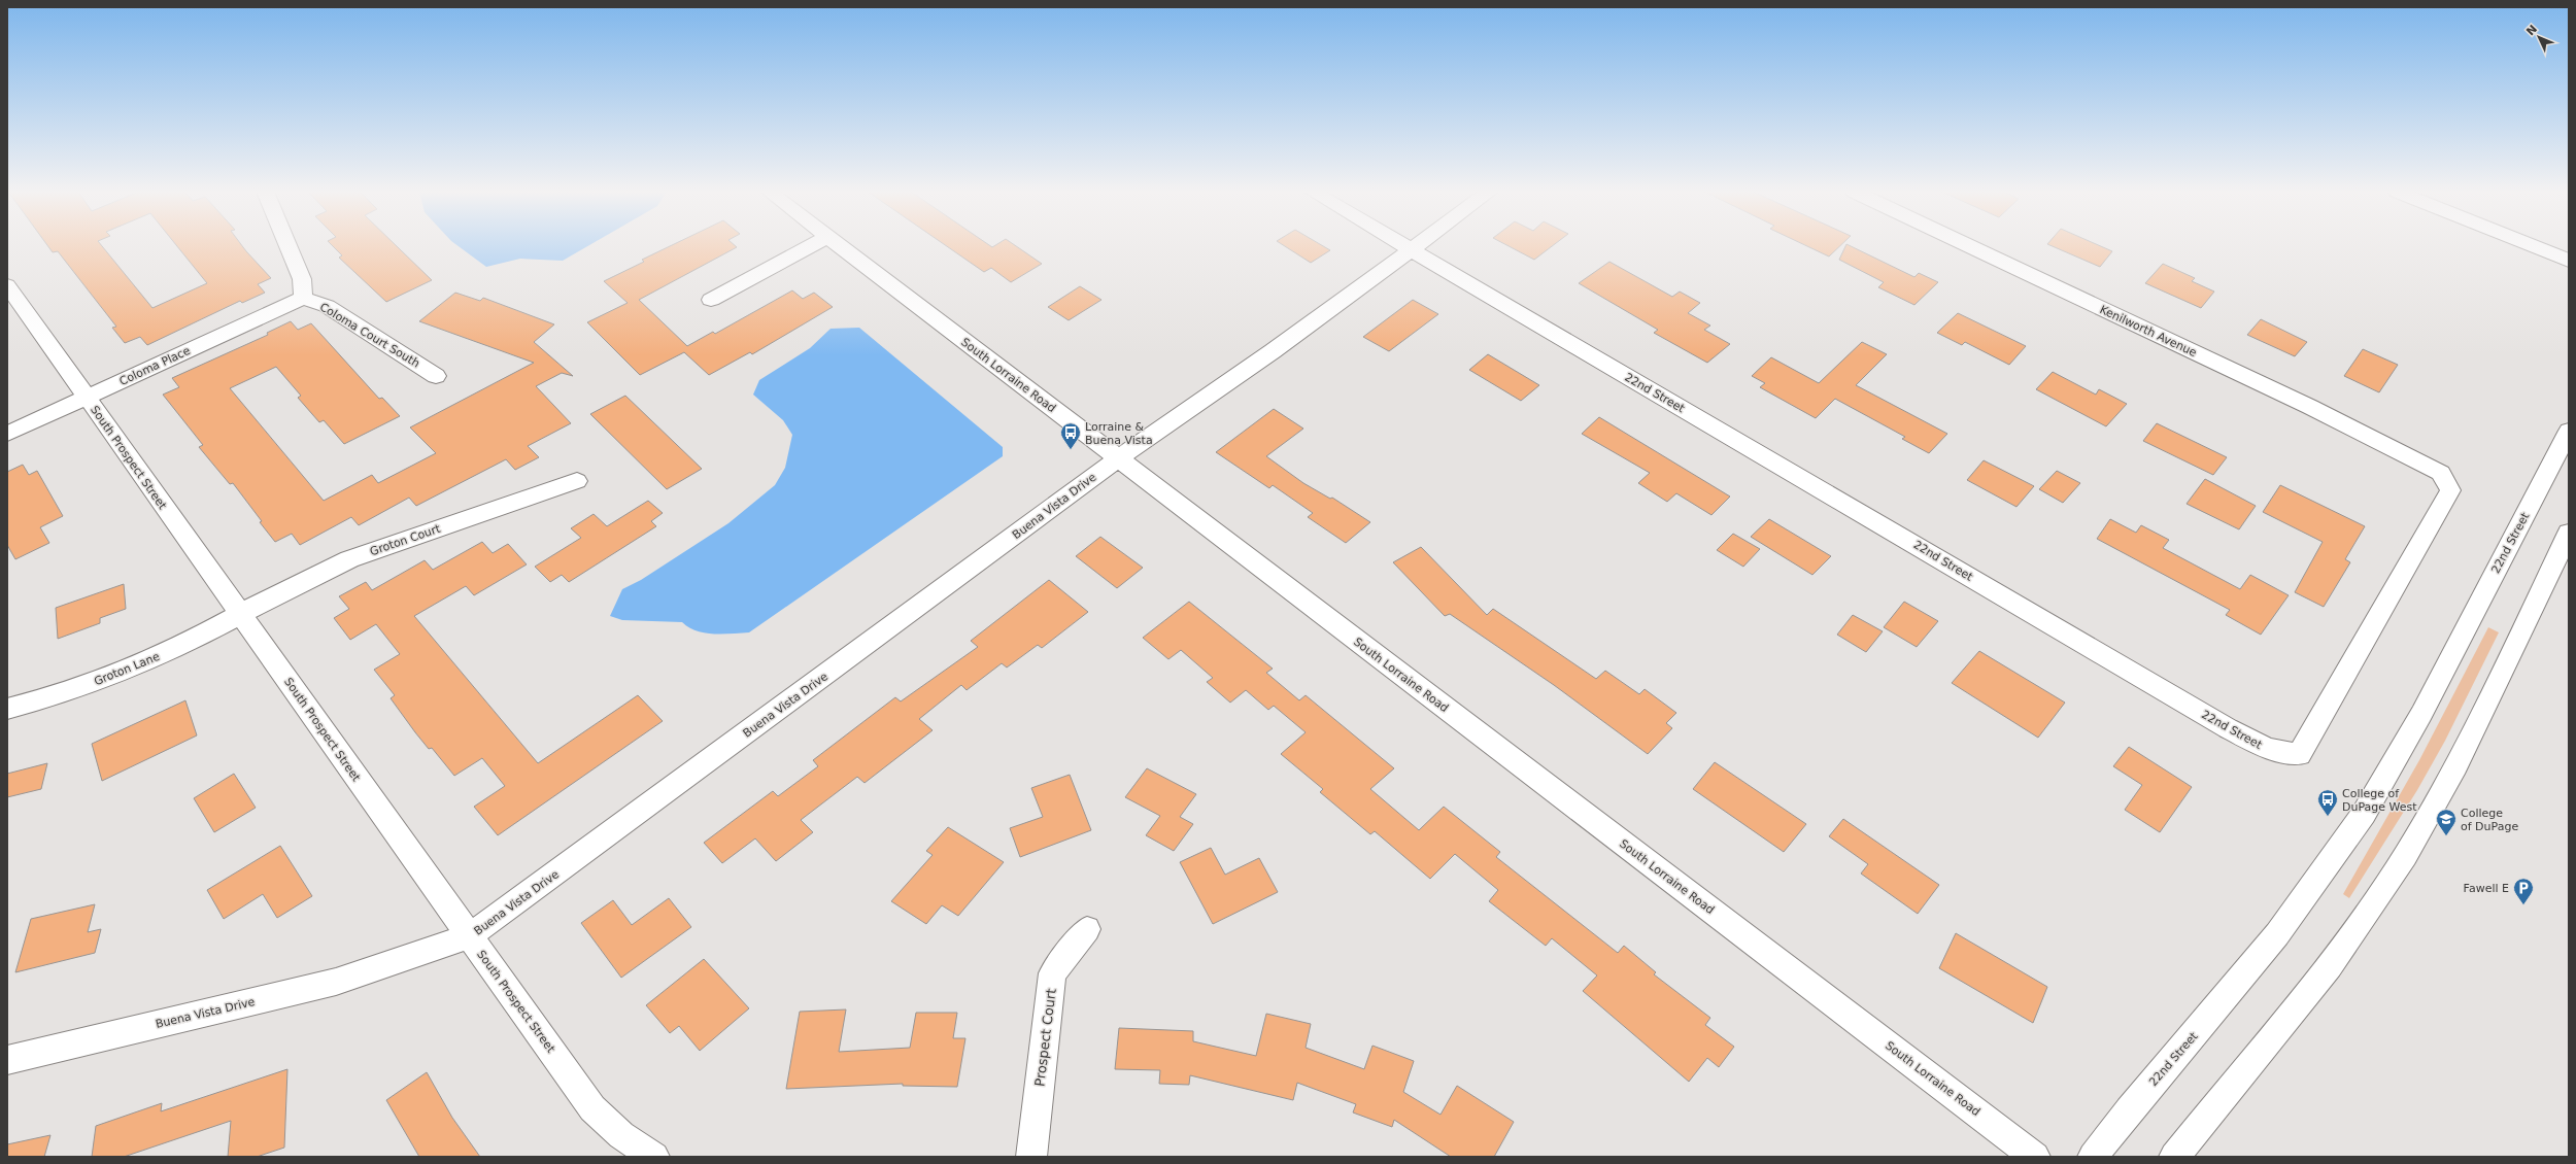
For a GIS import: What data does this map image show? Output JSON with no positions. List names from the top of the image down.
{
  "streets": {
    "street": [
      "Kenilworth Avenue",
      "Coloma Court South",
      "Coloma Place",
      "South Lorraine Road",
      "22nd Street",
      "South Prospect Street",
      "Buena Vista Drive",
      "Groton Court",
      "Groton Lane",
      "Prospect Court"
    ]
  },
  "crossings": [
    ["Kenilworth Avenue", "22nd Street"],
    ["Coloma Court South", "Coloma Place"],
    ["Coloma Place", "South Prospect Street"],
    ["South Lorraine Road", "Buena Vista Drive"],
    ["22nd Street", "Buena Vista Drive"],
    ["South Prospect Street", "Buena Vista Drive"],
    ["South Prospect Street", "Groton Court"],
    ["South Prospect Street", "Groton Lane"],
    ["Groton Court", "Groton Lane"]
  ],
  "places": {
    "bus stop": ["Lorraine & Buena Vista", "College of DuPage West"],
    "school or university": ["College of DuPage"],
    "parking": ["Fawell E"]
  },
  "north": "top left"
}
